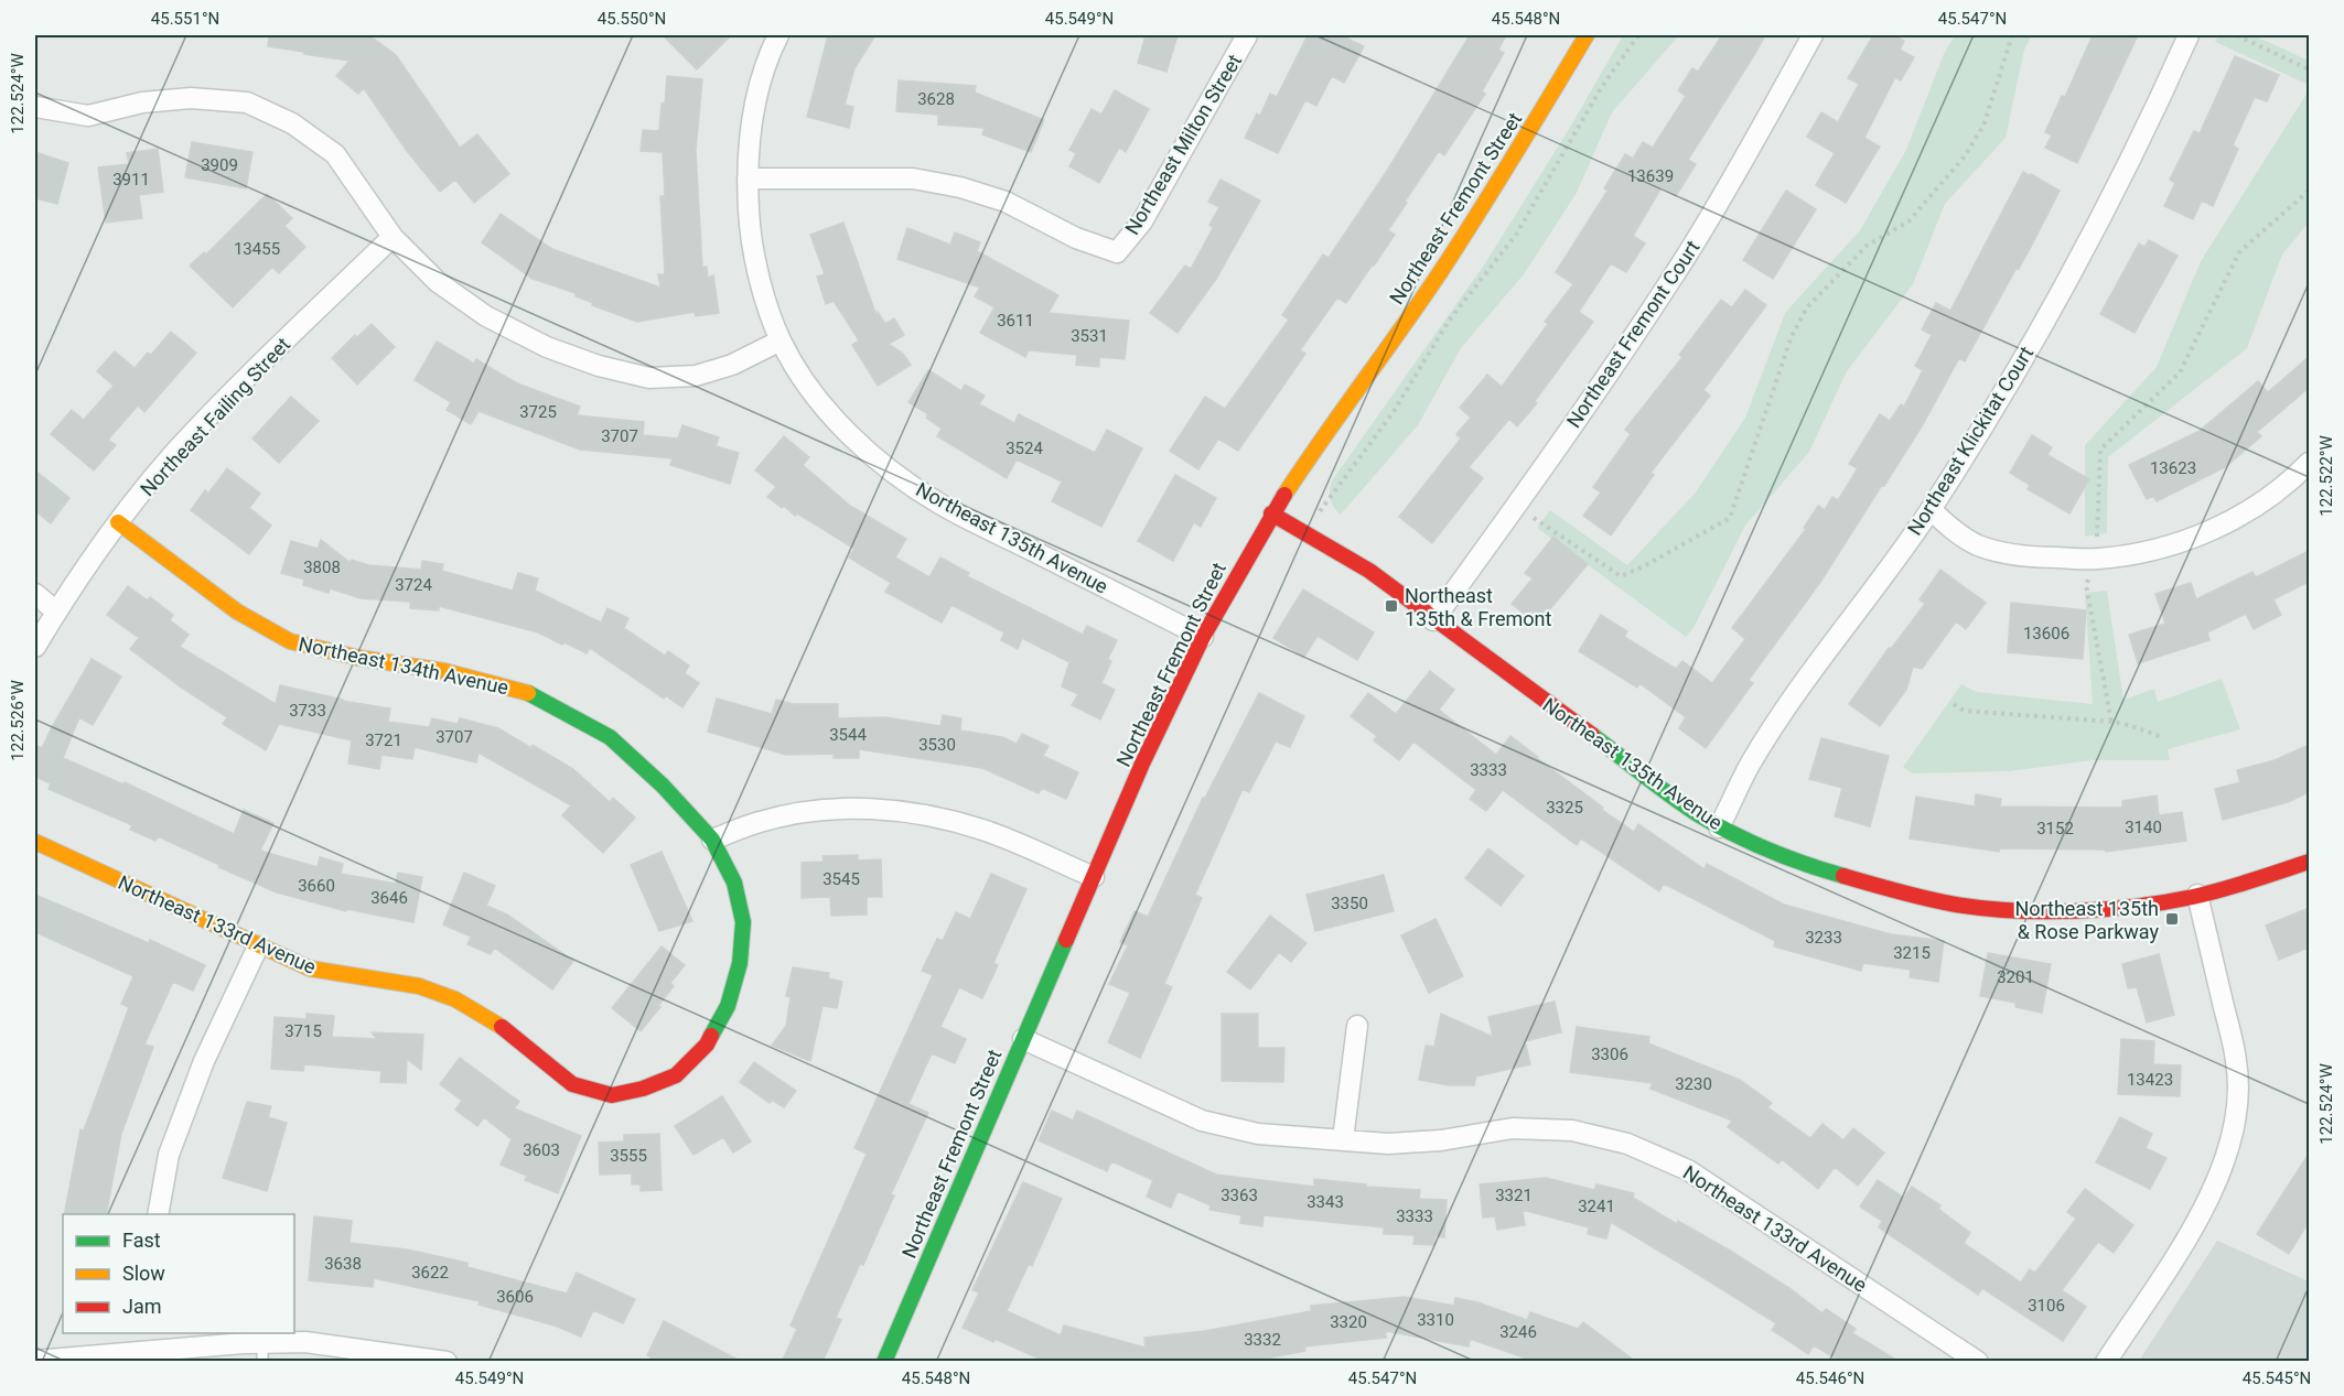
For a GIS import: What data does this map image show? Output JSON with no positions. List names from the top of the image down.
{
  "streets": {
    "street": [
      "Northeast Milton Street",
      "Northeast Fremont Street",
      "Northeast Fremont Court",
      "Northeast Failing Street",
      "Northeast Klickitat Court",
      "Northeast 135th Avenue",
      "Northeast 134th Avenue",
      "Northeast 133rd Avenue"
    ]
  },
  "crossings": [
    ["Northeast Milton Street", "Northeast 135th Avenue"],
    ["Northeast Fremont Street", "Northeast 135th Avenue"],
    ["Northeast Fremont Street", "Northeast 133rd Avenue"],
    ["Northeast Fremont Court", "Northeast 135th Avenue"],
    ["Northeast Failing Street", "Northeast 134th Avenue"],
    ["Northeast Klickitat Court", "Northeast 135th Avenue"],
    ["Northeast 134th Avenue", "Northeast 133rd Avenue"]
  ],
  "places": {
    "transit": ["Northeast 135th & Fremont", "Northeast 135th & Rose Parkway"]
  },
  "house_numbers": [
    "3628",
    "3909",
    "13639",
    "3911",
    "13455",
    "3611",
    "3531",
    "3725",
    "3707",
    "3524",
    "13623",
    "3808",
    "3724",
    "13606",
    "3733",
    "3544",
    "3707",
    "3721",
    "3530",
    "3333",
    "3325",
    "3140",
    "3152",
    "3545",
    "3660",
    "3646",
    "3350",
    "3233",
    "3215",
    "3201",
    "3715",
    "3306",
    "13423",
    "3230",
    "3603",
    "3555",
    "3363",
    "3321",
    "3343",
    "3241",
    "3333",
    "3638",
    "3622",
    "3606",
    "3106",
    "3310",
    "3320",
    "3246",
    "3332"
  ],
  "legend": ["Fast", "Slow", "Jam"],
  "coordinates": [
    "45.551°N",
    "45.550°N",
    "45.549°N",
    "45.548°N",
    "45.547°N",
    "122.524°W",
    "122.522°W",
    "122.526°W",
    "45.546°N",
    "45.545°N"
  ]
}
